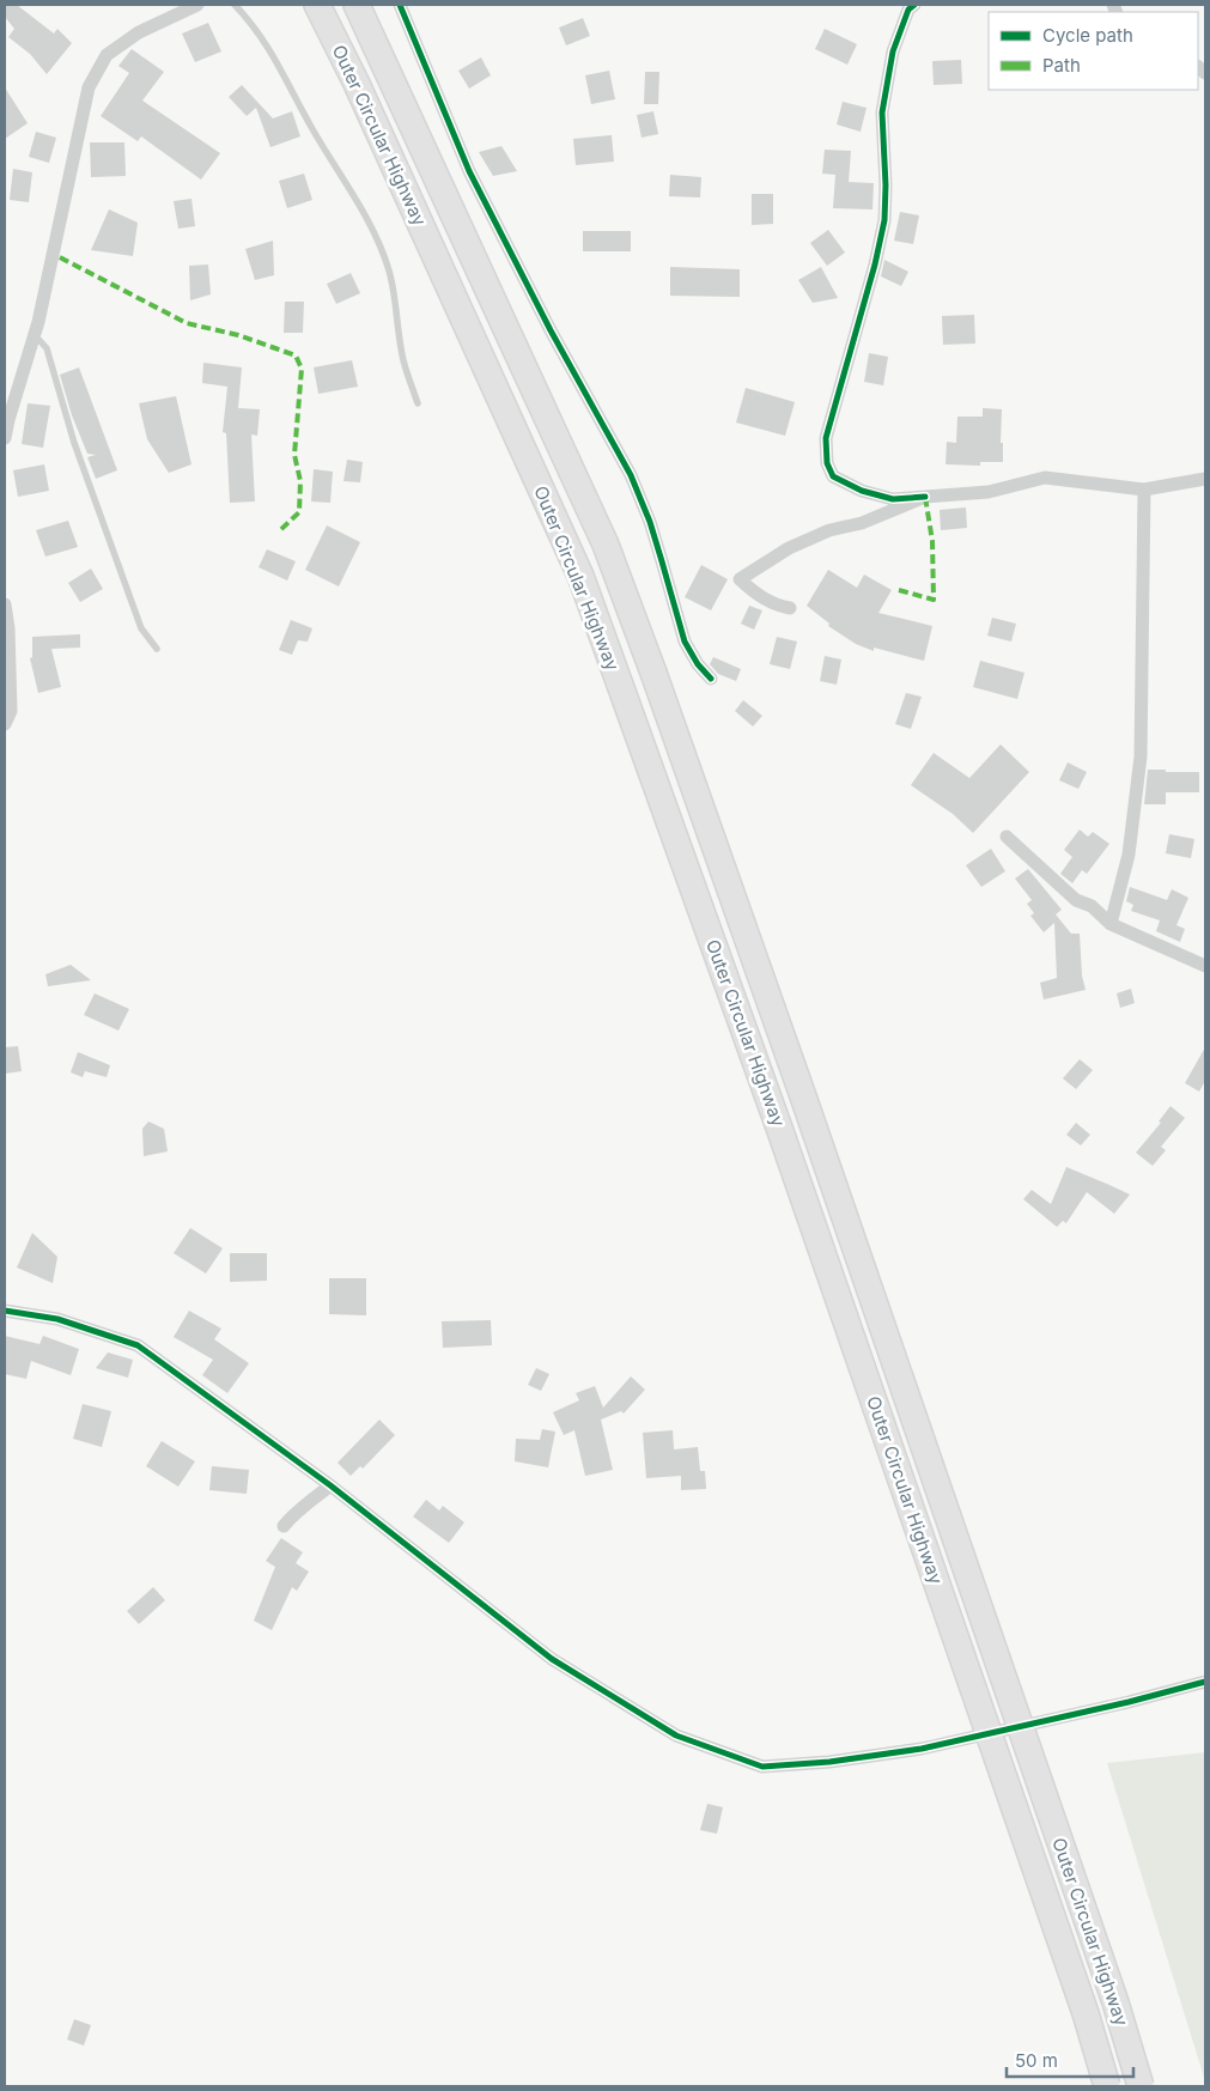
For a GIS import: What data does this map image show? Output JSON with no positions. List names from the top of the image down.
{
  "streets": {
    "highway": ["Outer Circular Highway"]
  },
  "legend": ["Cycle path", "Path"],
  "scale_bar": "50 m"
}
